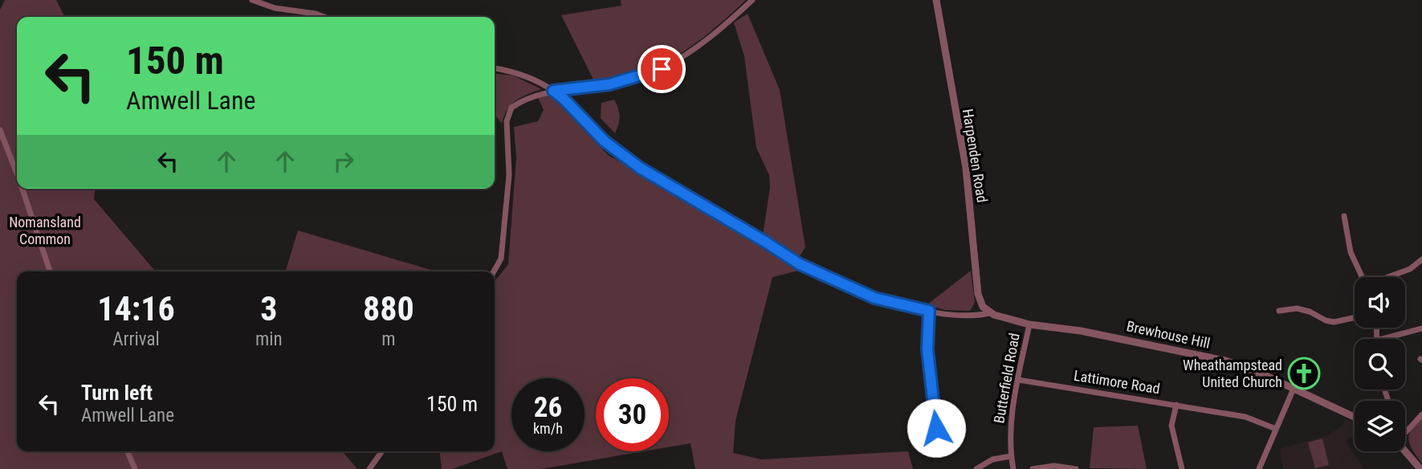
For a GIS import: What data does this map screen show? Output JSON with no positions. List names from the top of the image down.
{
  "streets": {
    "street": [
      "Harpenden Road",
      "Brewhouse Hill",
      "Butterfield Road",
      "Lattimore Road"
    ]
  },
  "crossings": [
    ["Brewhouse Hill", "Butterfield Road"],
    ["Butterfield Road", "Lattimore Road"]
  ],
  "parks": ["Nomansland Common"],
  "places": {
    "church": ["Wheathampstead United Church"]
  },
  "page": {
    "turn": ["150 m", "Amwell Lane"],
    "eta": [
      "14:16",
      "Arrival",
      "3",
      "min",
      "880",
      "m"
    ],
    "list": [
      {
        "name": "Turn left",
        "note": "Amwell Lane",
        "value": "150 m"
      }
    ],
    "speed": "26 km/h",
    "limit": "30"
  }
}
